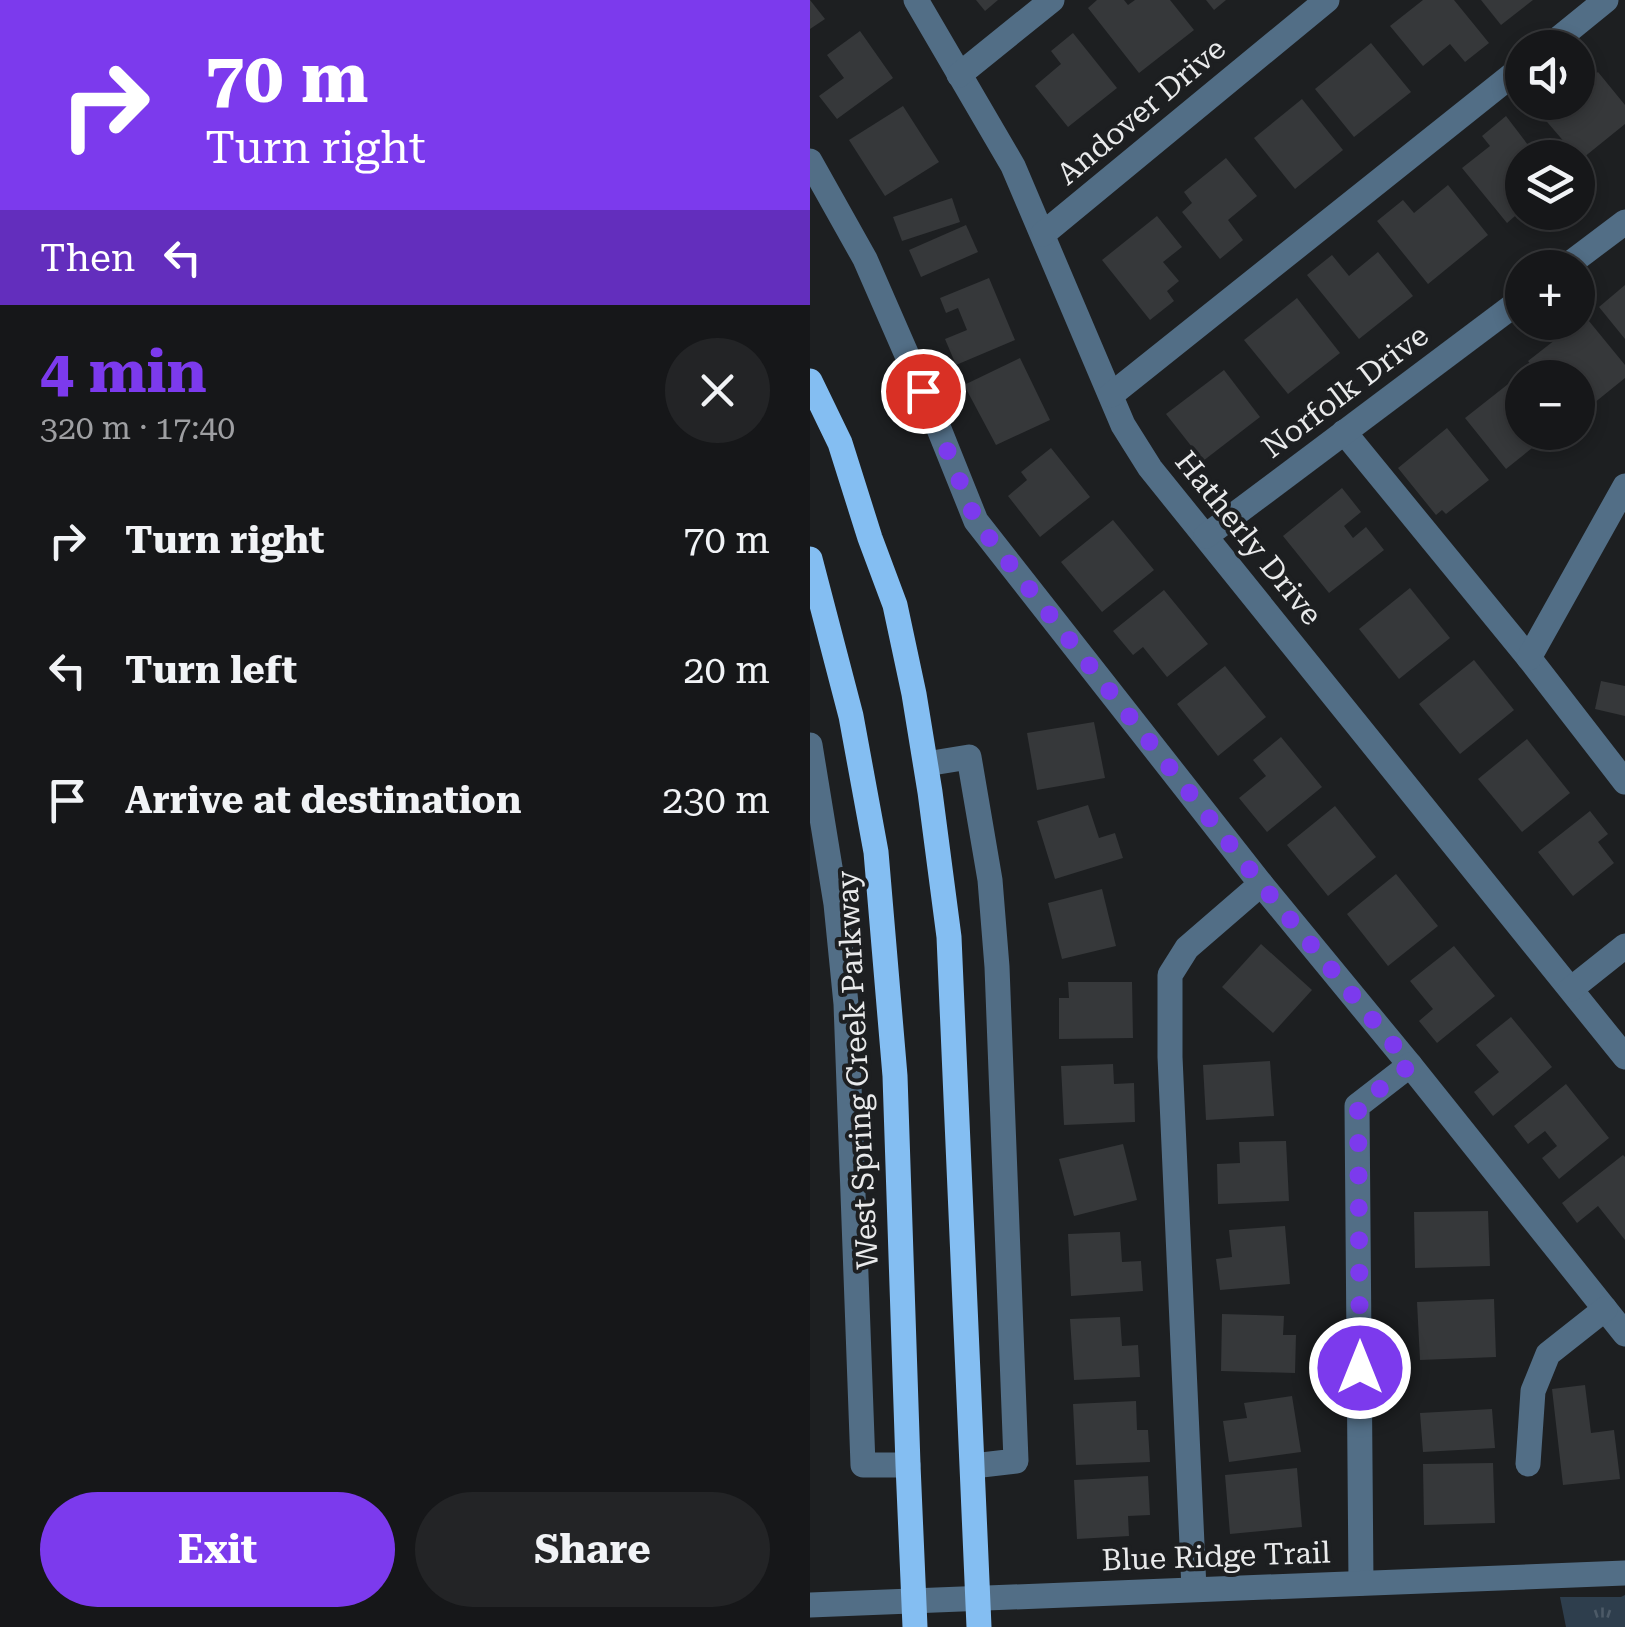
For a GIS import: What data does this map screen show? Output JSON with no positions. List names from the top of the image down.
{
  "streets": {
    "main road": ["West Spring Creek Parkway"],
    "street": [
      "Andover Drive",
      "Norfolk Drive",
      "Hatherly Drive",
      "Blue Ridge Trail"
    ]
  },
  "crossings": [
    ["Andover Drive", "Hatherly Drive"],
    ["Norfolk Drive", "Hatherly Drive"],
    ["West Spring Creek Parkway", "Blue Ridge Trail"]
  ],
  "page": {
    "turn": ["70 m", "Turn right"],
    "map_buttons": ["+", "−"],
    "then": "Then",
    "heading": ["4 min", "320 m · 17:40"],
    "list": [
      {
        "name": "Turn right",
        "value": "70 m"
      },
      {
        "name": "Turn left",
        "value": "20 m"
      },
      {
        "name": "Arrive at destination",
        "value": "230 m"
      }
    ],
    "buttons": ["Exit", "Share"]
  }
}
